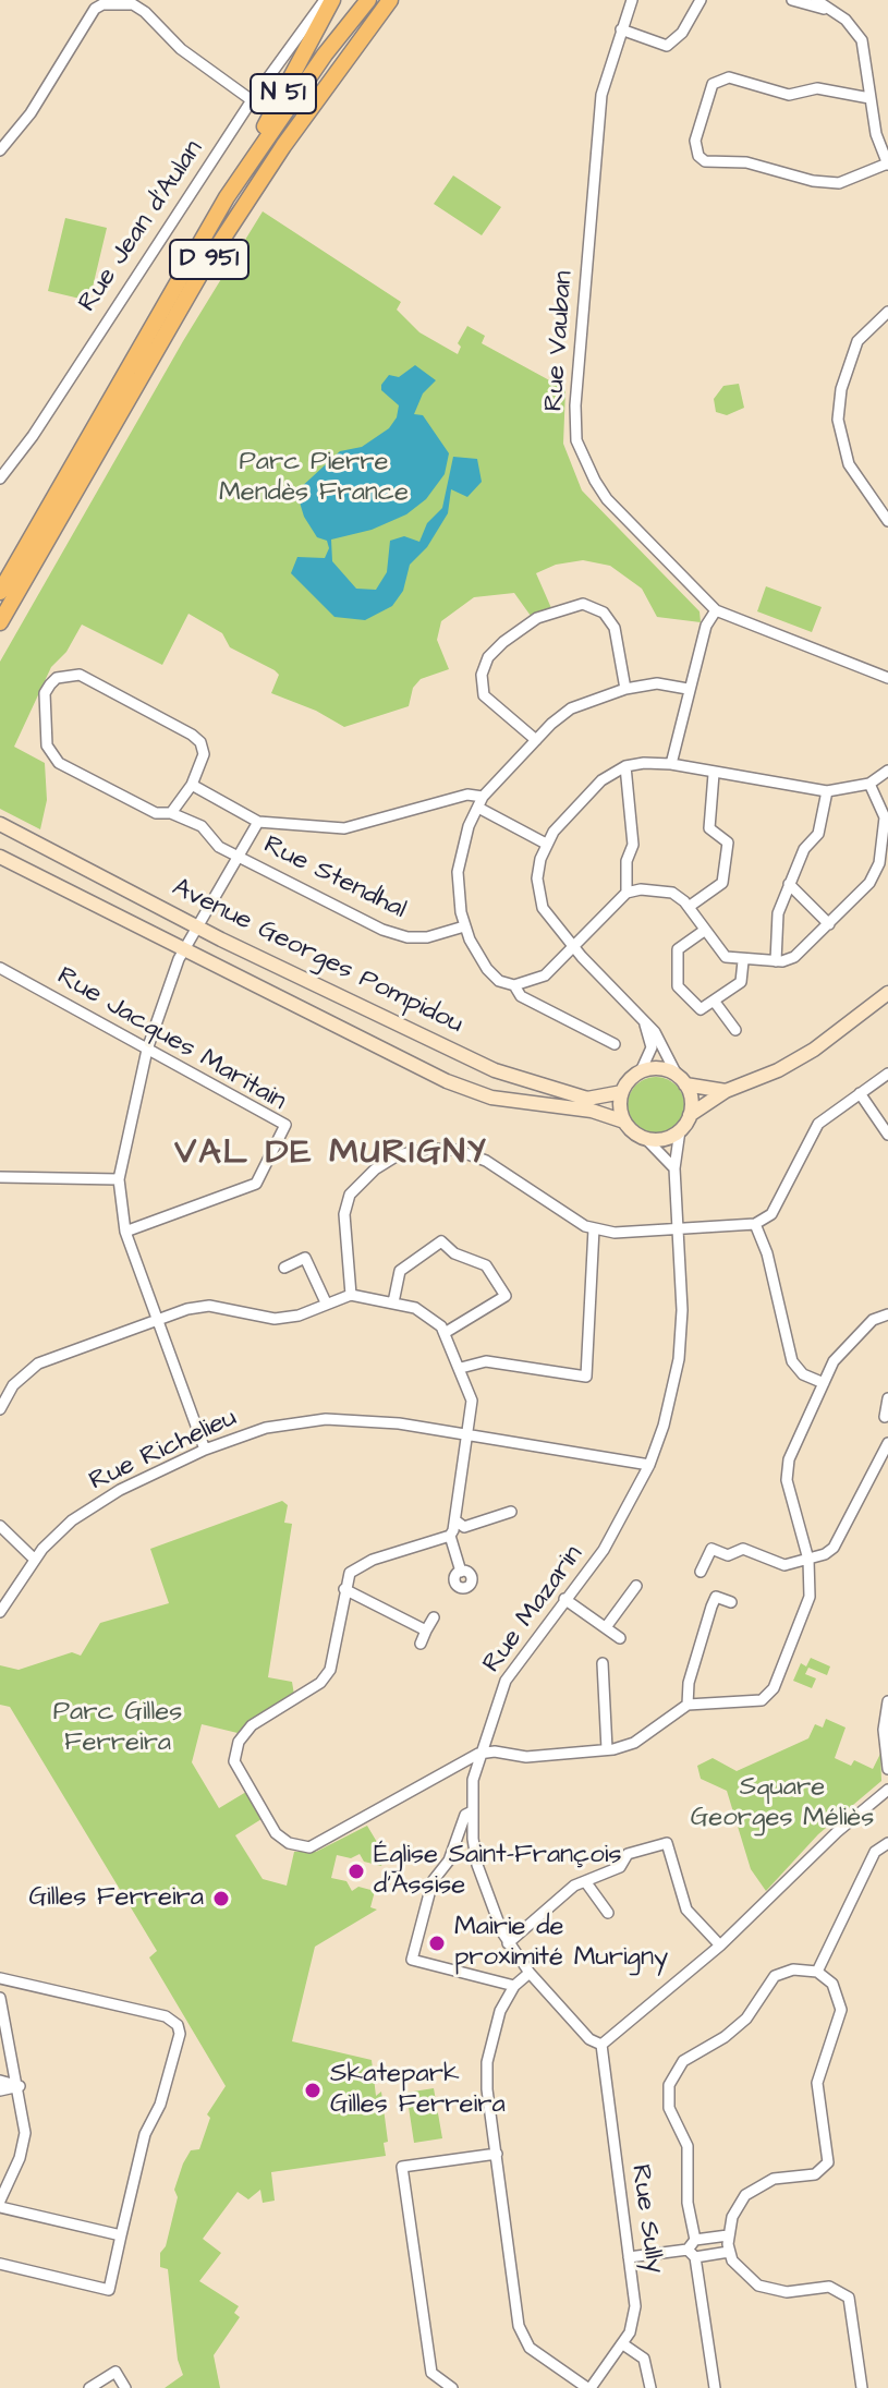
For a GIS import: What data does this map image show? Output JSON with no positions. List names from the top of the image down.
{
  "streets": {
    "main road": ["N 51", "D 951", "Avenue Georges Pompidou"],
    "street": [
      "Rue Jean d'Aulan",
      "Rue Vauban",
      "Rue Stendhal",
      "Rue Jacques Maritain",
      "Rue Richelieu",
      "Rue Mazarin",
      "Rue Sully"
    ]
  },
  "crossings": [
    ["N 51", "D 951"],
    ["Avenue Georges Pompidou", "Rue Mazarin"],
    ["Rue Richelieu", "Rue Mazarin"],
    ["Rue Mazarin", "Rue Sully"]
  ],
  "districts": ["VAL DE MURIGNY"],
  "parks": ["Parc Pierre Mendès France", "Parc Gilles Ferreira", "Square Georges Méliès"],
  "places": [
    "Église Saint-François d'Assise",
    "Gilles Ferreira",
    "Mairie de proximité Murigny",
    "Skatepark Gilles Ferreira"
  ]
}
